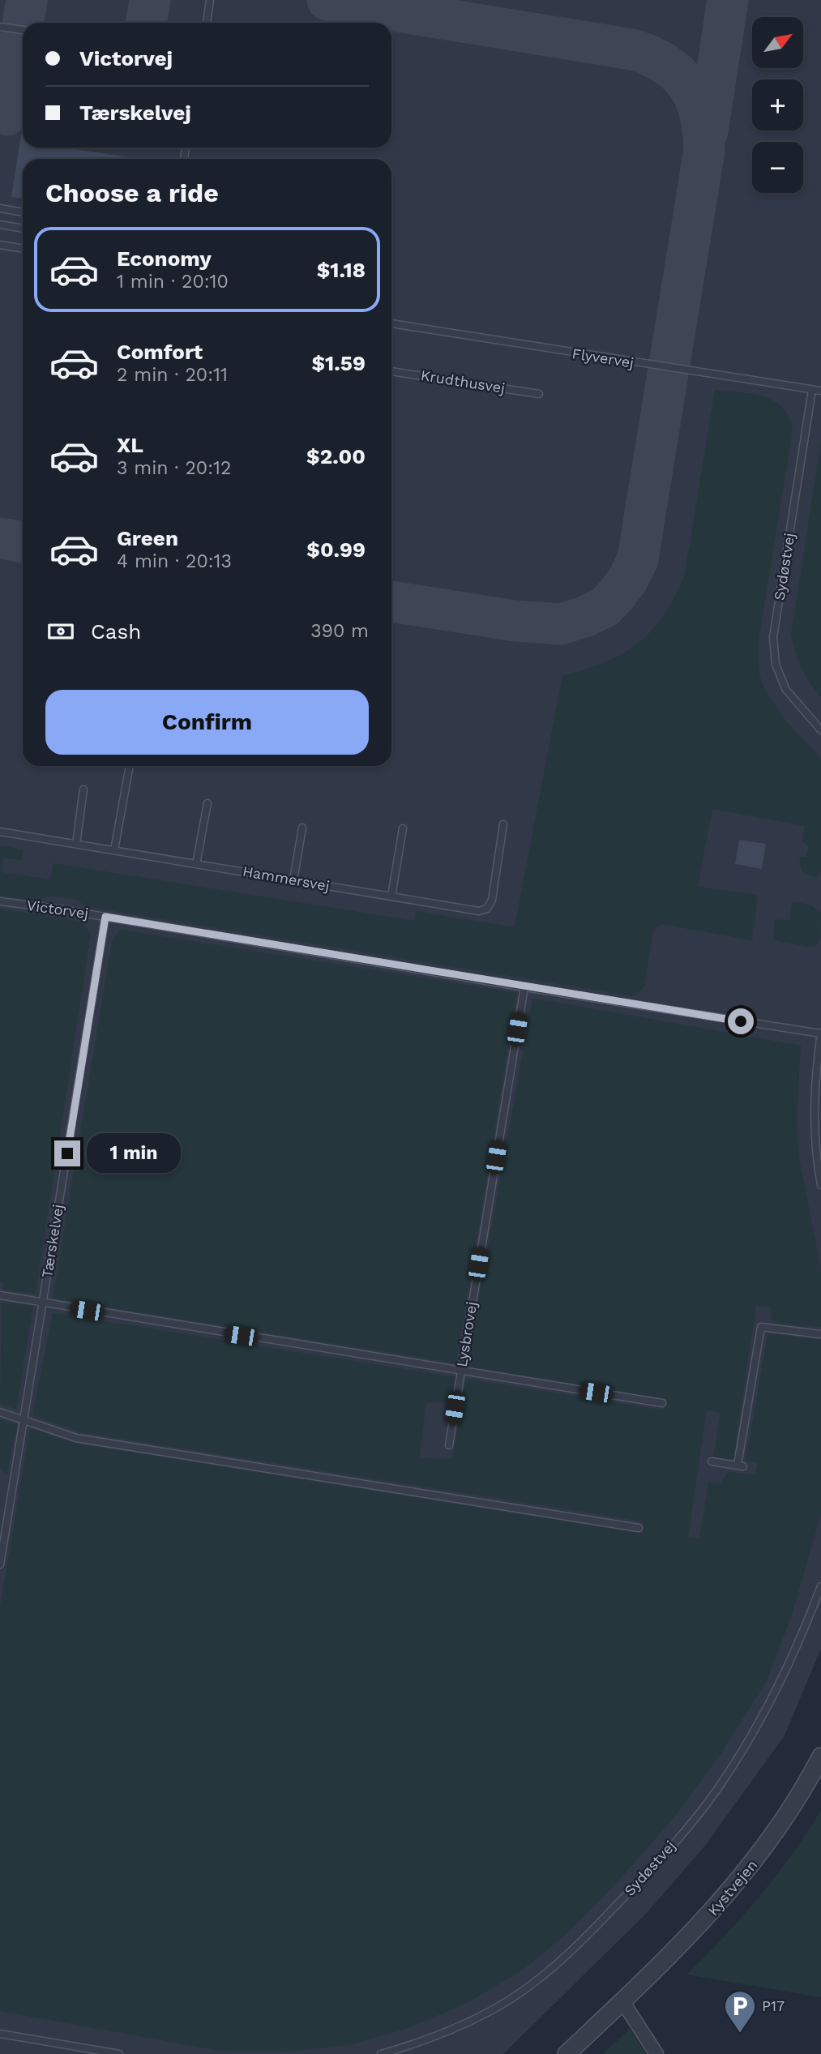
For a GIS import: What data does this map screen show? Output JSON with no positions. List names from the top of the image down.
{
  "streets": {
    "street": ["Kystvejen"],
    "lane": [
      "Flyvervej",
      "Krudthusvej",
      "Sydøstvej",
      "Hammersvej",
      "Victorvej",
      "Tærskelvej",
      "Lysbrovej"
    ]
  },
  "crossings": [
    ["Flyvervej", "Sydøstvej"],
    ["Victorvej", "Tærskelvej"],
    ["Victorvej", "Lysbrovej"]
  ],
  "places": {
    "parking": ["P17"]
  },
  "north": "top right",
  "page": {
    "map_buttons": ["+", "−"],
    "banner": ["Victorvej", "Tærskelvej"],
    "heading": "Choose a ride",
    "list": [
      {
        "name": "Economy",
        "note": "1 min · 20:10",
        "value": "$1.18"
      },
      {
        "name": "Comfort",
        "note": "2 min · 20:11",
        "value": "$1.59"
      },
      {
        "name": "XL",
        "note": "3 min · 20:12",
        "value": "$2.00"
      },
      {
        "name": "Green",
        "note": "4 min · 20:13",
        "value": "$0.99"
      }
    ],
    "pay": ["Cash", "390 m"],
    "buttons": "Confirm",
    "bubble": "1 min"
  }
}
